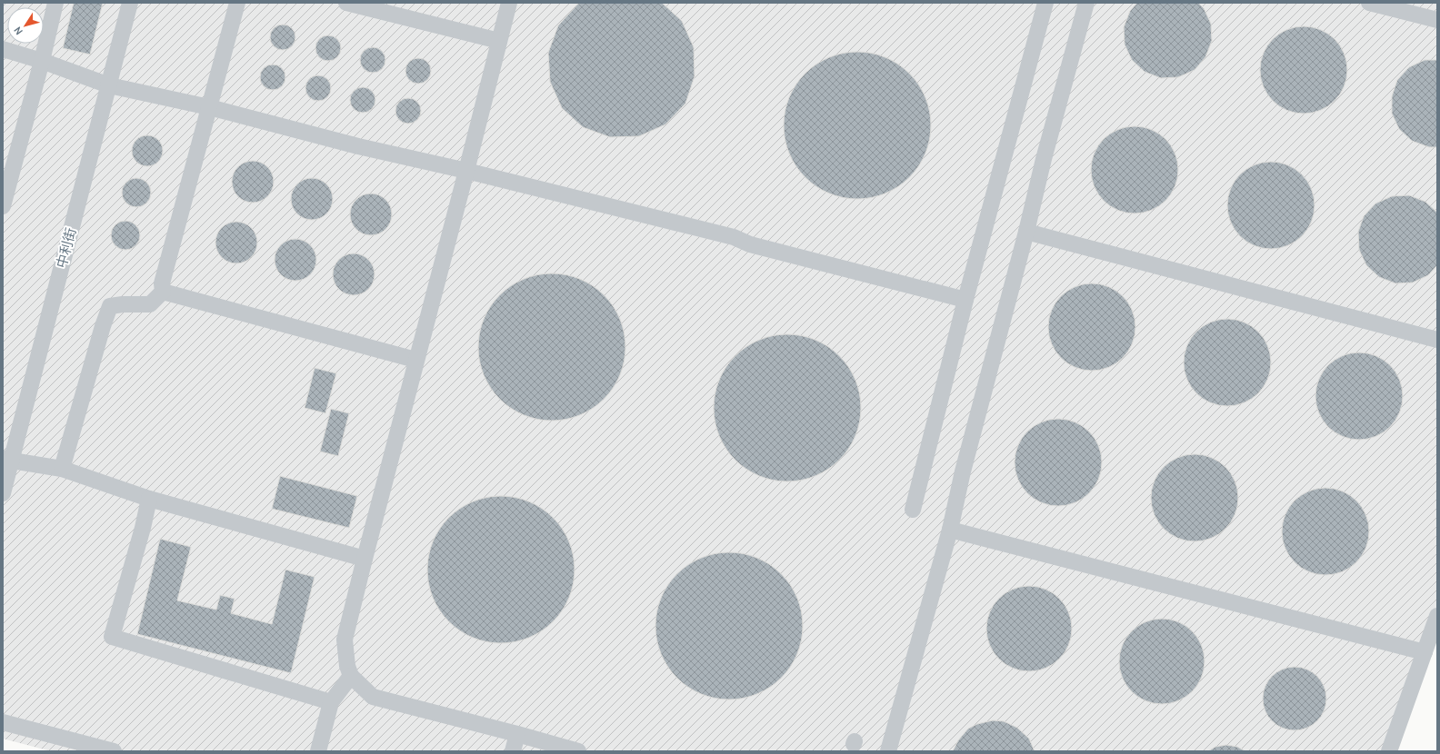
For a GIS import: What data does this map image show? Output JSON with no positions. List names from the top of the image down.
{
  "streets": {
    "street": ["中利街"]
  },
  "north": "bottom left"
}
